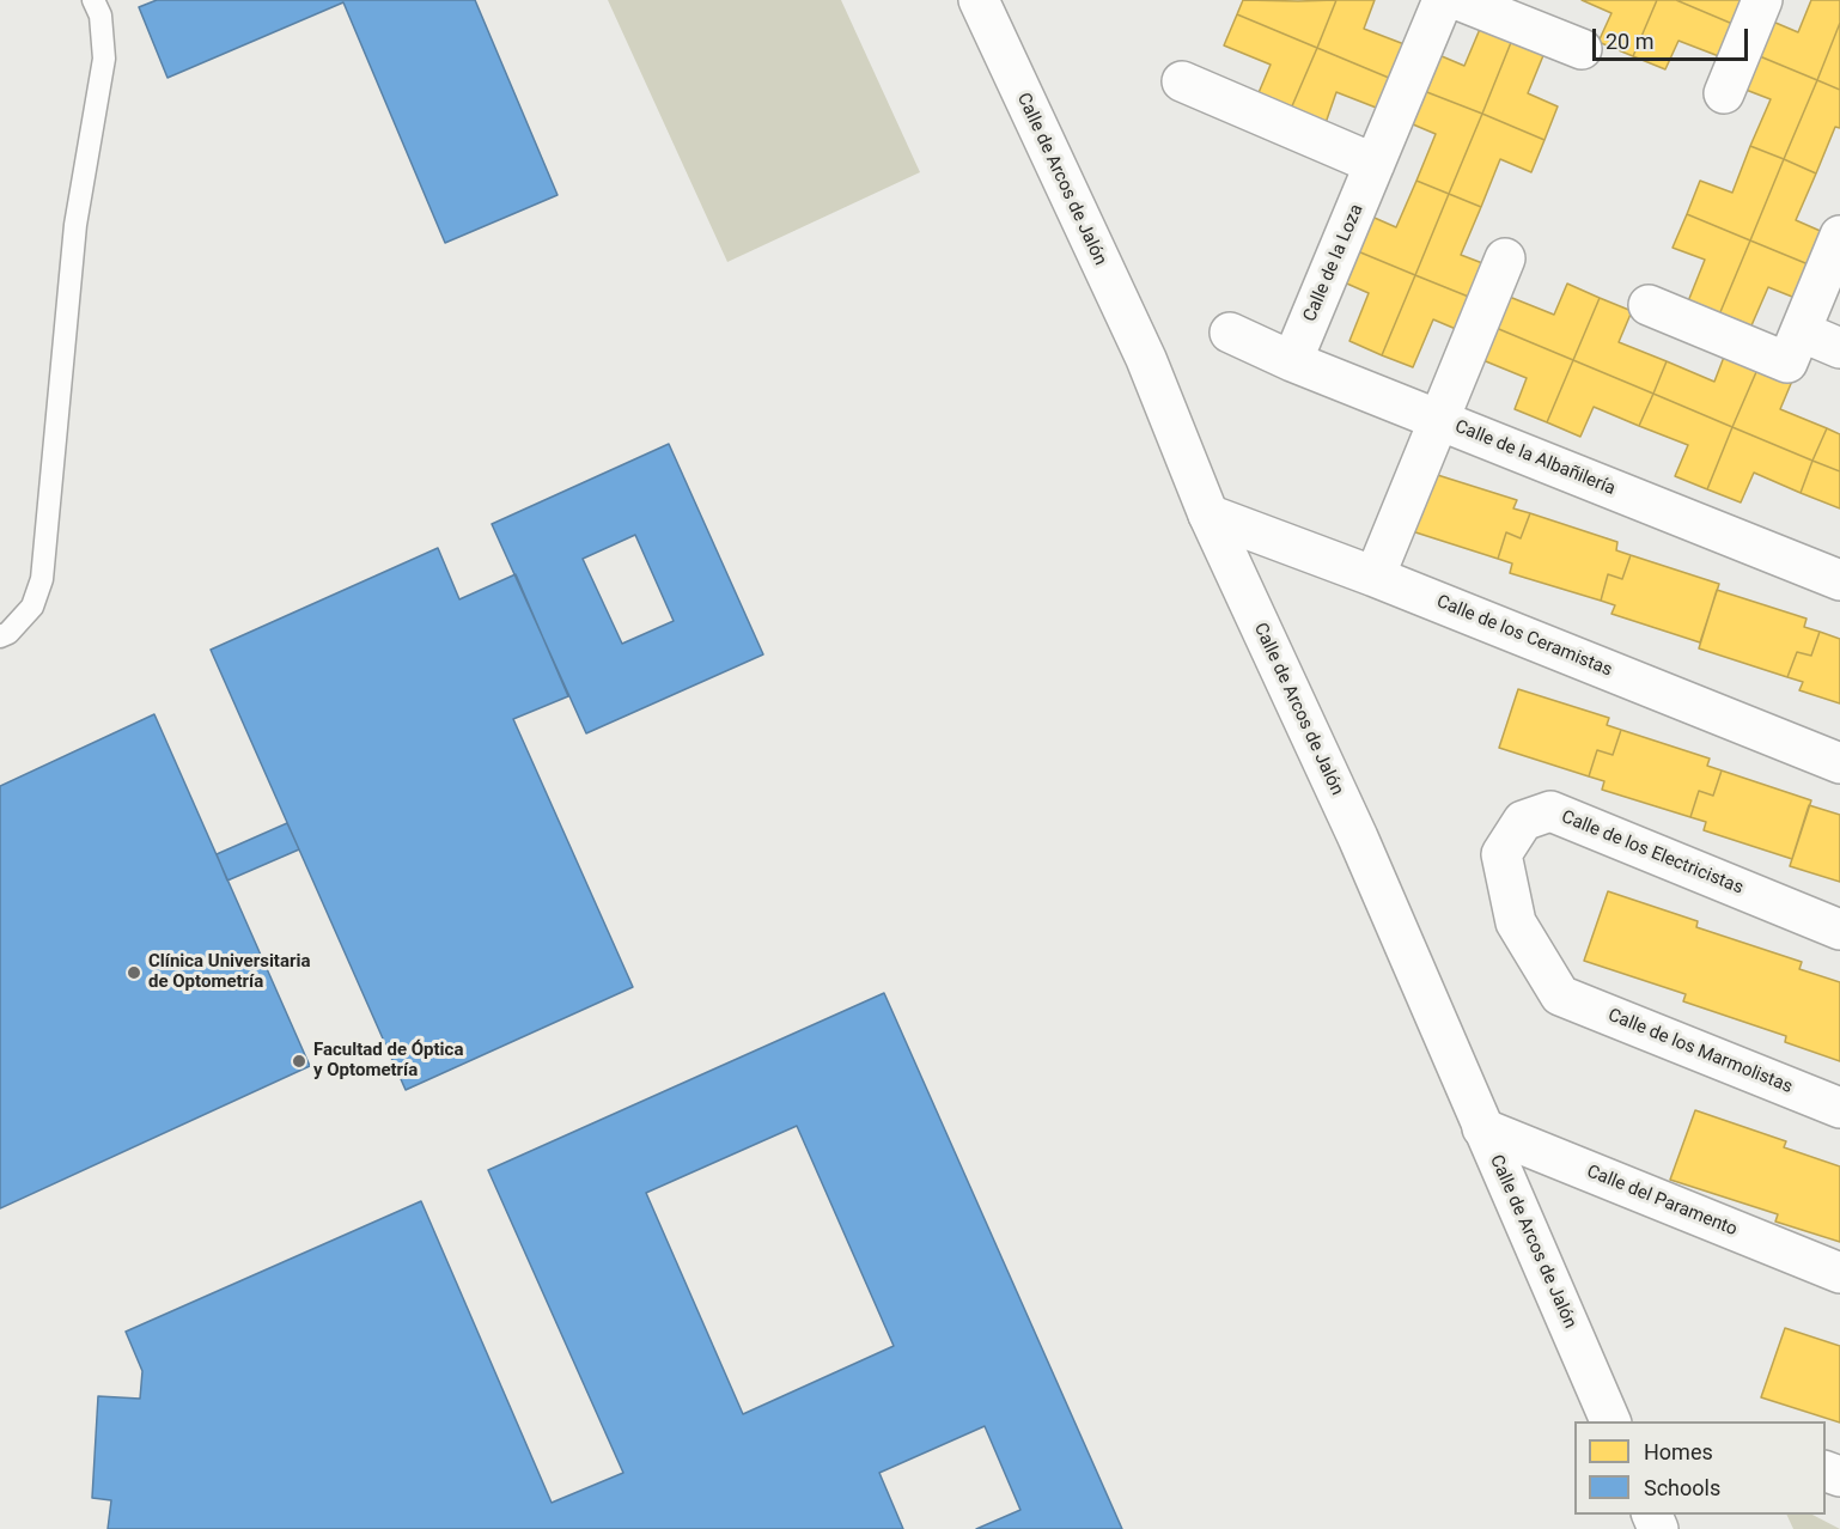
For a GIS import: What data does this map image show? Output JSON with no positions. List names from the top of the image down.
{
  "streets": {
    "street": [
      "Calle de Arcos de Jalón",
      "Calle de la Loza",
      "Calle de la Albañilería",
      "Calle de los Ceramistas",
      "Calle de los Electricistas",
      "Calle de los Marmolistas",
      "Calle del Paramento"
    ]
  },
  "crossings": [
    ["Calle de Arcos de Jalón", "Calle de los Ceramistas"],
    ["Calle de Arcos de Jalón", "Calle del Paramento"],
    ["Calle de la Loza", "Calle de la Albañilería"],
    ["Calle de los Electricistas", "Calle de los Marmolistas"]
  ],
  "places": ["Clínica Universitaria de Optometría", "Facultad de Óptica y Optometría"],
  "legend": ["Homes", "Schools"],
  "scale_bar": "20 m"
}
